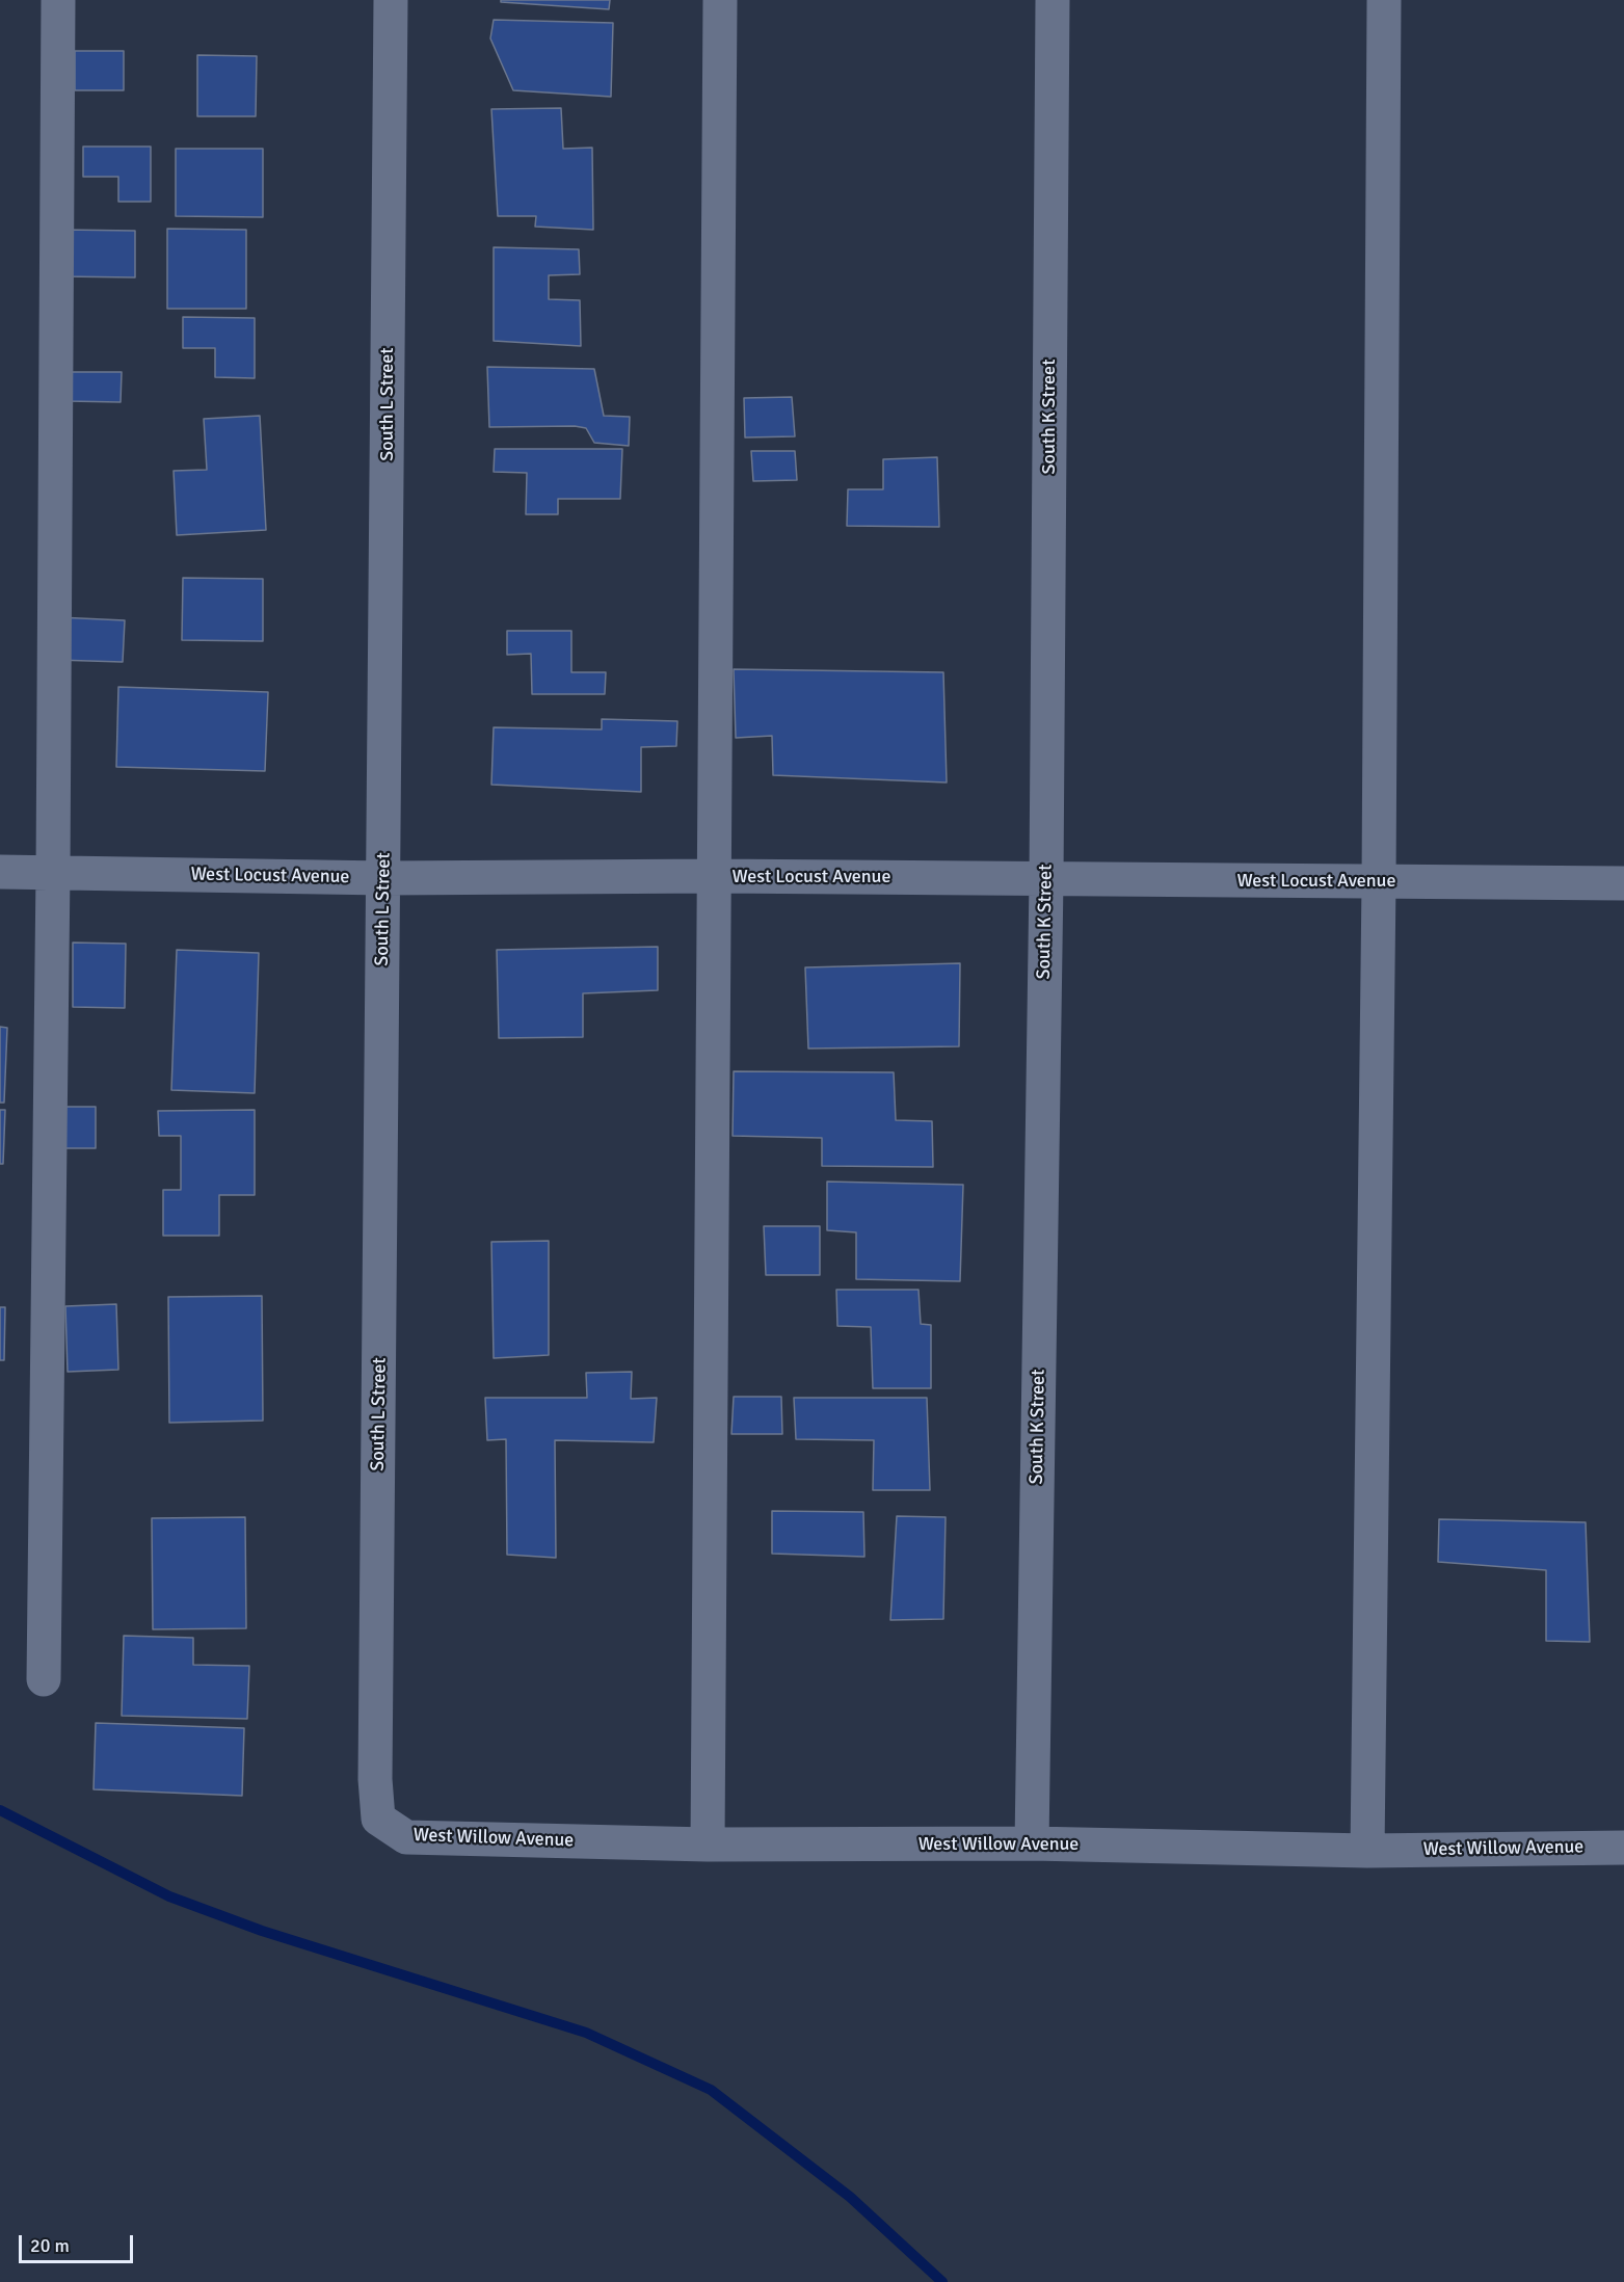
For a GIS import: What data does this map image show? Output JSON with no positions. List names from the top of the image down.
{
  "streets": {
    "street": [
      "South L Street",
      "South K Street",
      "West Locust Avenue",
      "West Willow Avenue"
    ]
  },
  "crossings": [
    ["South L Street", "West Locust Avenue"],
    ["South L Street", "West Willow Avenue"],
    ["South K Street", "West Locust Avenue"],
    ["South K Street", "West Willow Avenue"]
  ],
  "scale_bar": "20 m"
}
